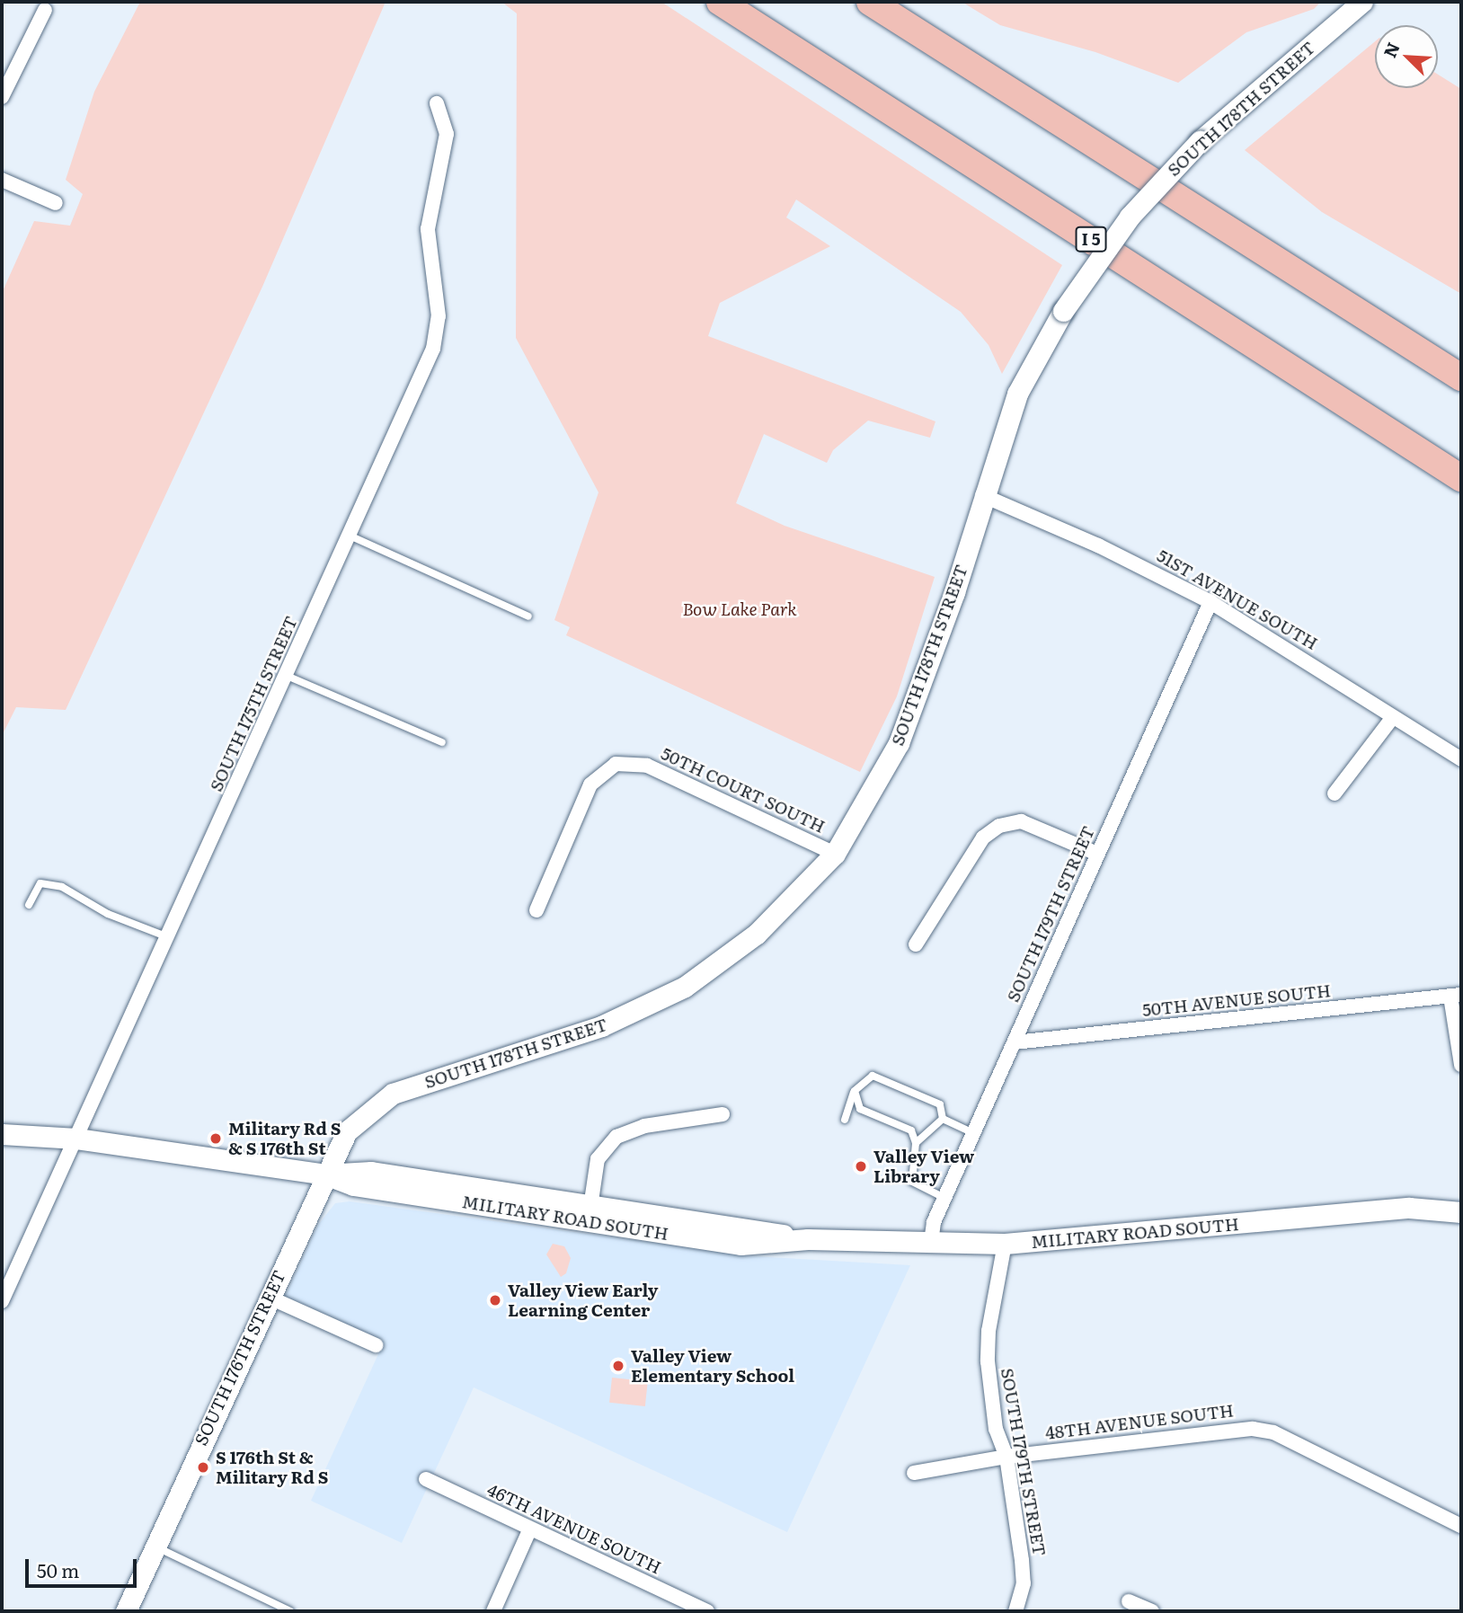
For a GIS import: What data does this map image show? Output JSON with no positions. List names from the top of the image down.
{
  "streets": {
    "highway": ["I 5"],
    "street": [
      "SOUTH 178TH STREET",
      "51ST AVENUE SOUTH",
      "SOUTH 175TH STREET",
      "50TH COURT SOUTH",
      "SOUTH 179TH STREET",
      "50TH AVENUE SOUTH",
      "MILITARY ROAD SOUTH",
      "SOUTH 176TH STREET",
      "48TH AVENUE SOUTH",
      "46TH AVENUE SOUTH"
    ]
  },
  "crossings": [
    ["SOUTH 178TH STREET", "51ST AVENUE SOUTH"],
    ["SOUTH 178TH STREET", "50TH COURT SOUTH"],
    ["SOUTH 178TH STREET", "MILITARY ROAD SOUTH"],
    ["SOUTH 178TH STREET", "SOUTH 176TH STREET"],
    ["51ST AVENUE SOUTH", "SOUTH 179TH STREET"],
    ["SOUTH 175TH STREET", "MILITARY ROAD SOUTH"],
    ["SOUTH 179TH STREET", "50TH AVENUE SOUTH"],
    ["SOUTH 179TH STREET", "MILITARY ROAD SOUTH"],
    ["SOUTH 179TH STREET", "48TH AVENUE SOUTH"],
    ["MILITARY ROAD SOUTH", "SOUTH 176TH STREET"]
  ],
  "parks": ["Bow Lake Park"],
  "places": [
    "Military Rd S & S 176th St",
    "Valley View Library",
    "Valley View Early Learning Center",
    "Valley View Elementary School",
    "S 176th St & Military Rd S"
  ],
  "scale_bar": "50 m",
  "north": "top left"
}
